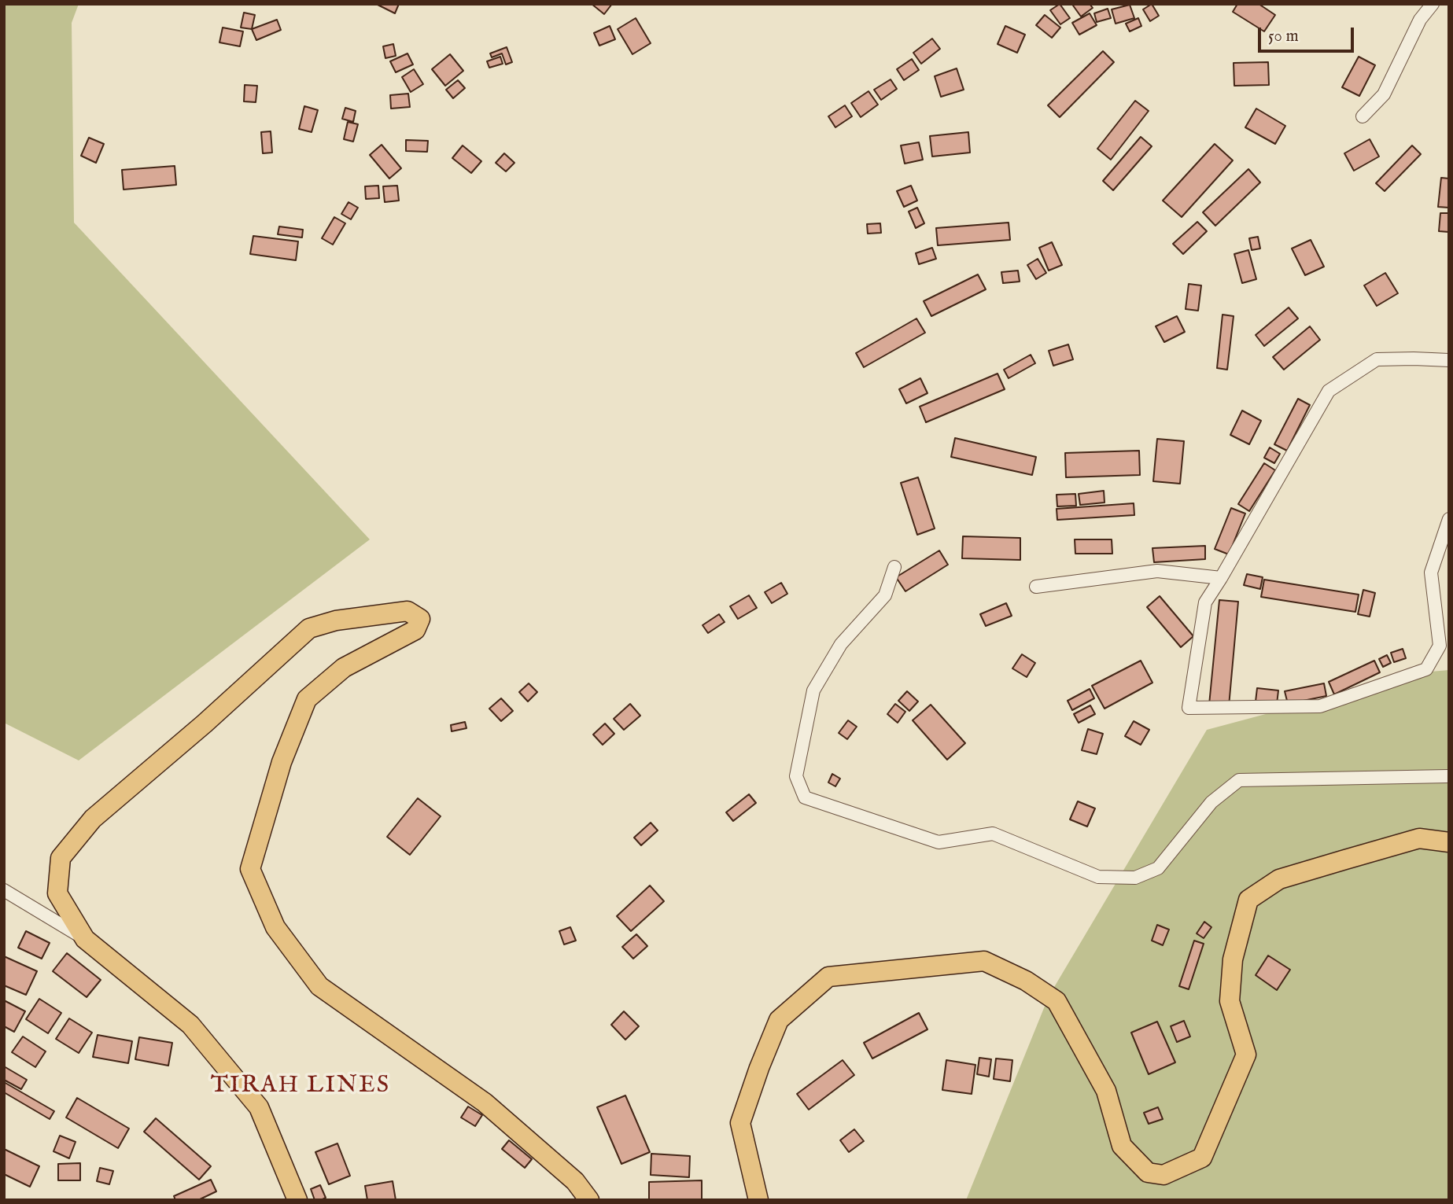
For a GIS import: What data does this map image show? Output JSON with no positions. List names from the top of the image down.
{
  "districts": ["TIRAH LINES"],
  "scale_bar": "50 m"
}
